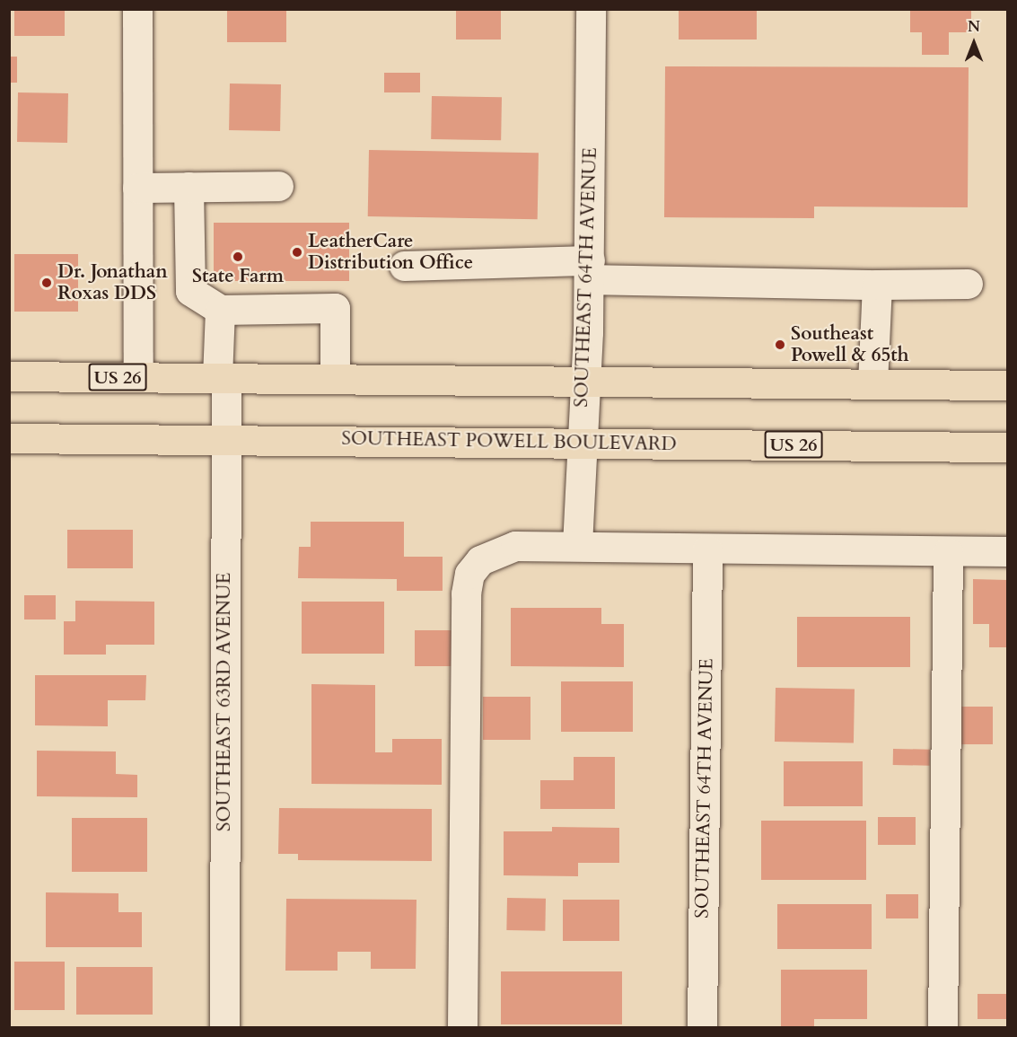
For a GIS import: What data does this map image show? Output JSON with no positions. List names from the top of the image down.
{
  "streets": {
    "main road": ["US 26", "SOUTHEAST POWELL BOULEVARD"],
    "street": ["SOUTHEAST 64TH AVENUE", "SOUTHEAST 63RD AVENUE"]
  },
  "crossings": [
    ["SOUTHEAST 64TH AVENUE", "US 26"],
    ["SOUTHEAST 64TH AVENUE", "SOUTHEAST POWELL BOULEVARD"],
    ["US 26", "SOUTHEAST 63RD AVENUE"],
    ["SOUTHEAST POWELL BOULEVARD", "SOUTHEAST 63RD AVENUE"]
  ],
  "places": [
    "LeatherCare Distribution Office",
    "State Farm",
    "Dr. Jonathan Roxas DDS",
    "Southeast Powell & 65th"
  ],
  "north": "top"
}
